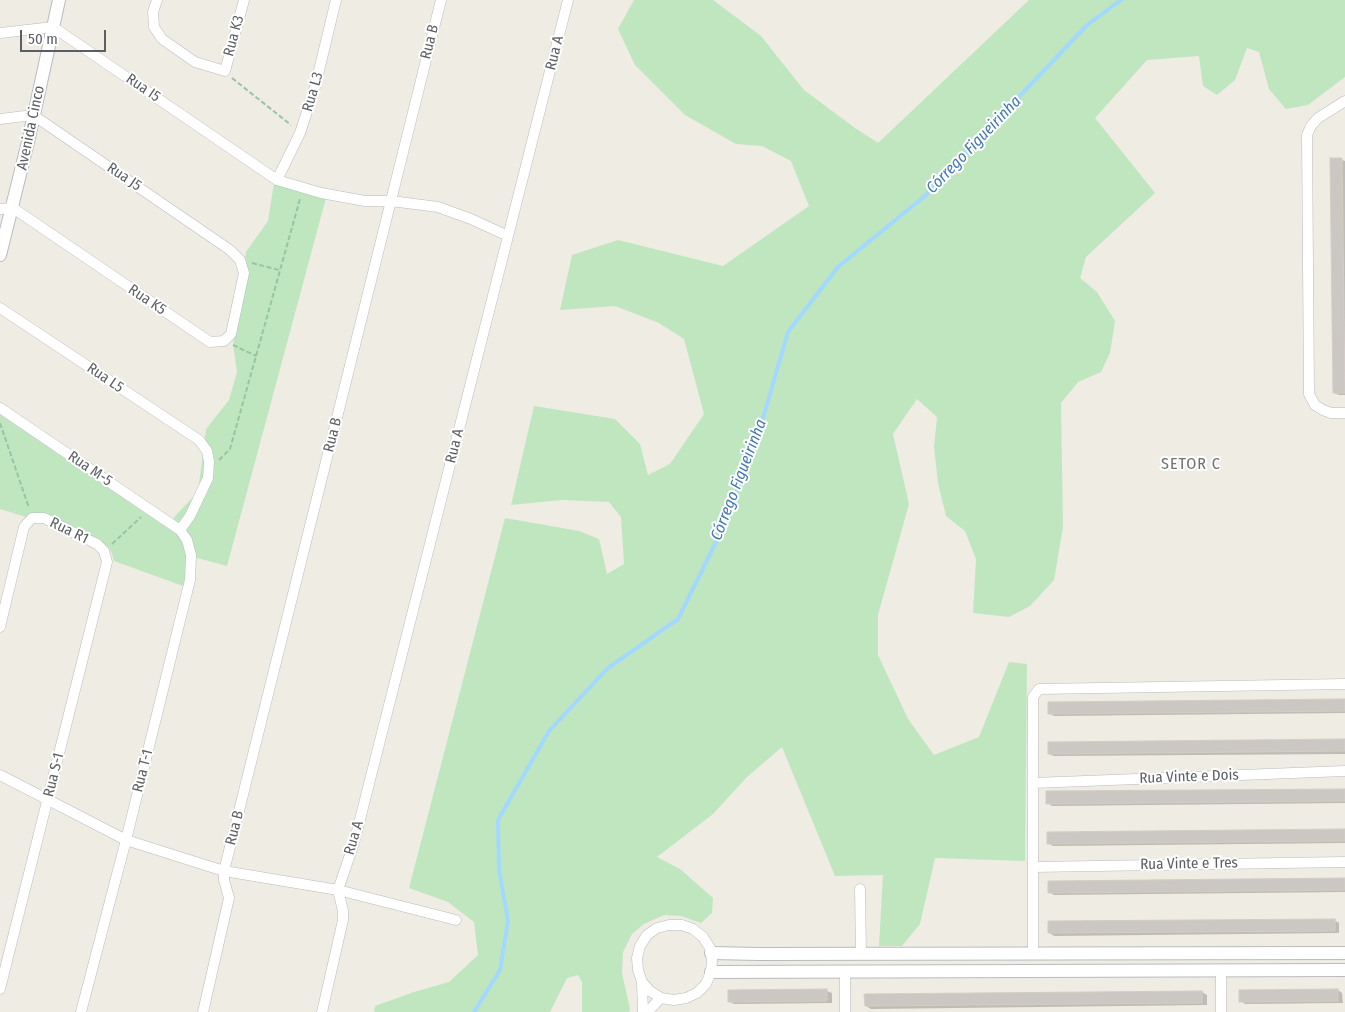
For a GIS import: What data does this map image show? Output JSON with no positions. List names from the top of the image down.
{
  "streets": {
    "street": [
      "Rua K3",
      "Rua B",
      "Rua A",
      "Rua I5",
      "Rua L3",
      "Avenida Cinco",
      "Rua J5",
      "Rua K5",
      "Rua L5",
      "Rua M-5",
      "Rua R1",
      "Rua T-1",
      "Rua S-1",
      "Rua Vinte e Dois",
      "Rua Vinte e Tres"
    ]
  },
  "crossings": [
    ["Rua B", "Rua I5"],
    ["Rua A", "Rua I5"],
    ["Rua I5", "Rua L3"],
    ["Rua I5", "Avenida Cinco"],
    ["Avenida Cinco", "Rua J5"],
    ["Avenida Cinco", "Rua K5"],
    ["Rua M-5", "Rua T-1"],
    ["Rua R1", "Rua S-1"]
  ],
  "districts": ["SETOR C"],
  "water": ["Córrego Figueirinha"],
  "scale_bar": "50 m"
}
